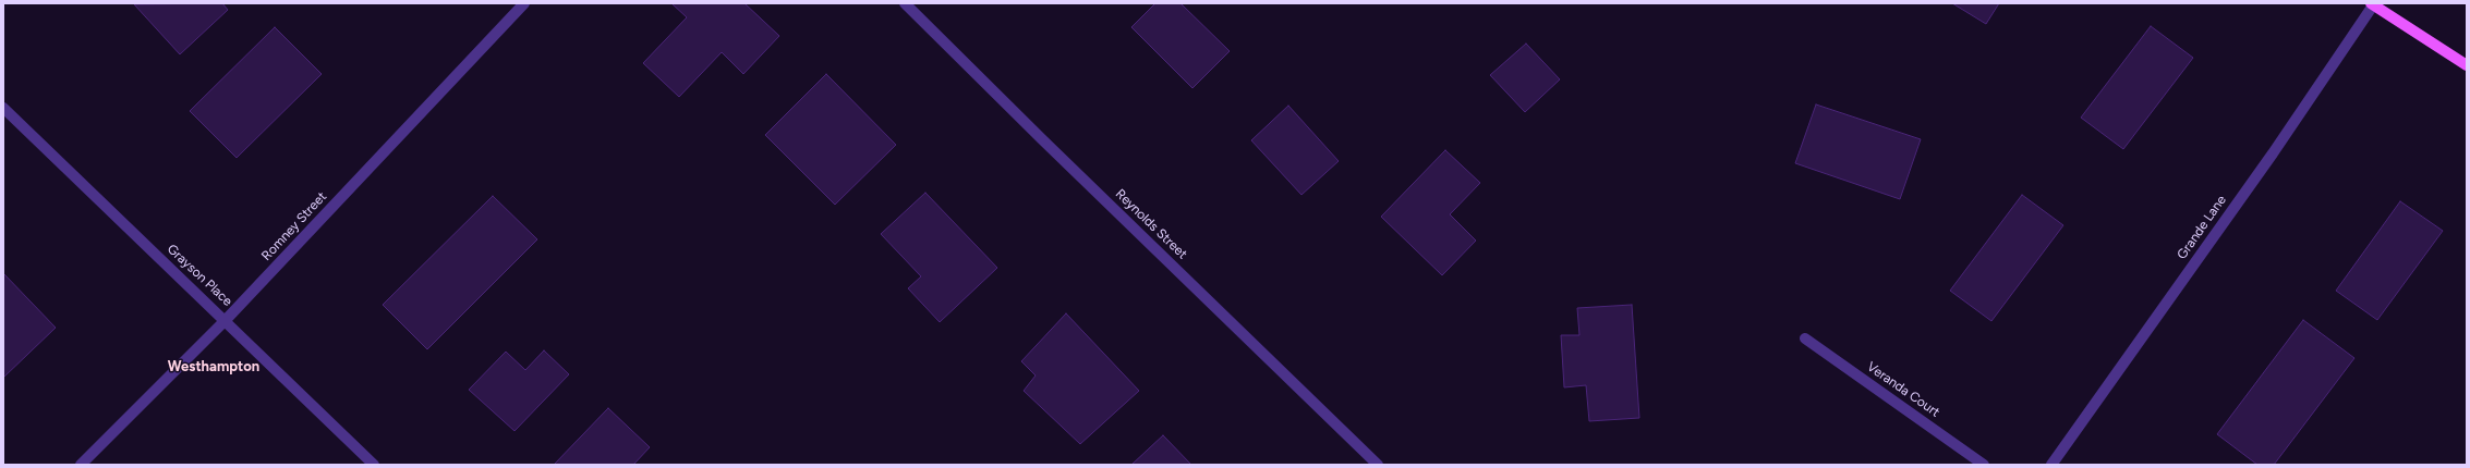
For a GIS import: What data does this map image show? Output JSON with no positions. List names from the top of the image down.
{
  "streets": {
    "street": [
      "Reynolds Street",
      "Romney Street",
      "Grande Lane",
      "Grayson Place",
      "Veranda Court"
    ]
  },
  "crossings": [
    ["Romney Street", "Grayson Place"]
  ],
  "districts": ["Westhampton"]
}
